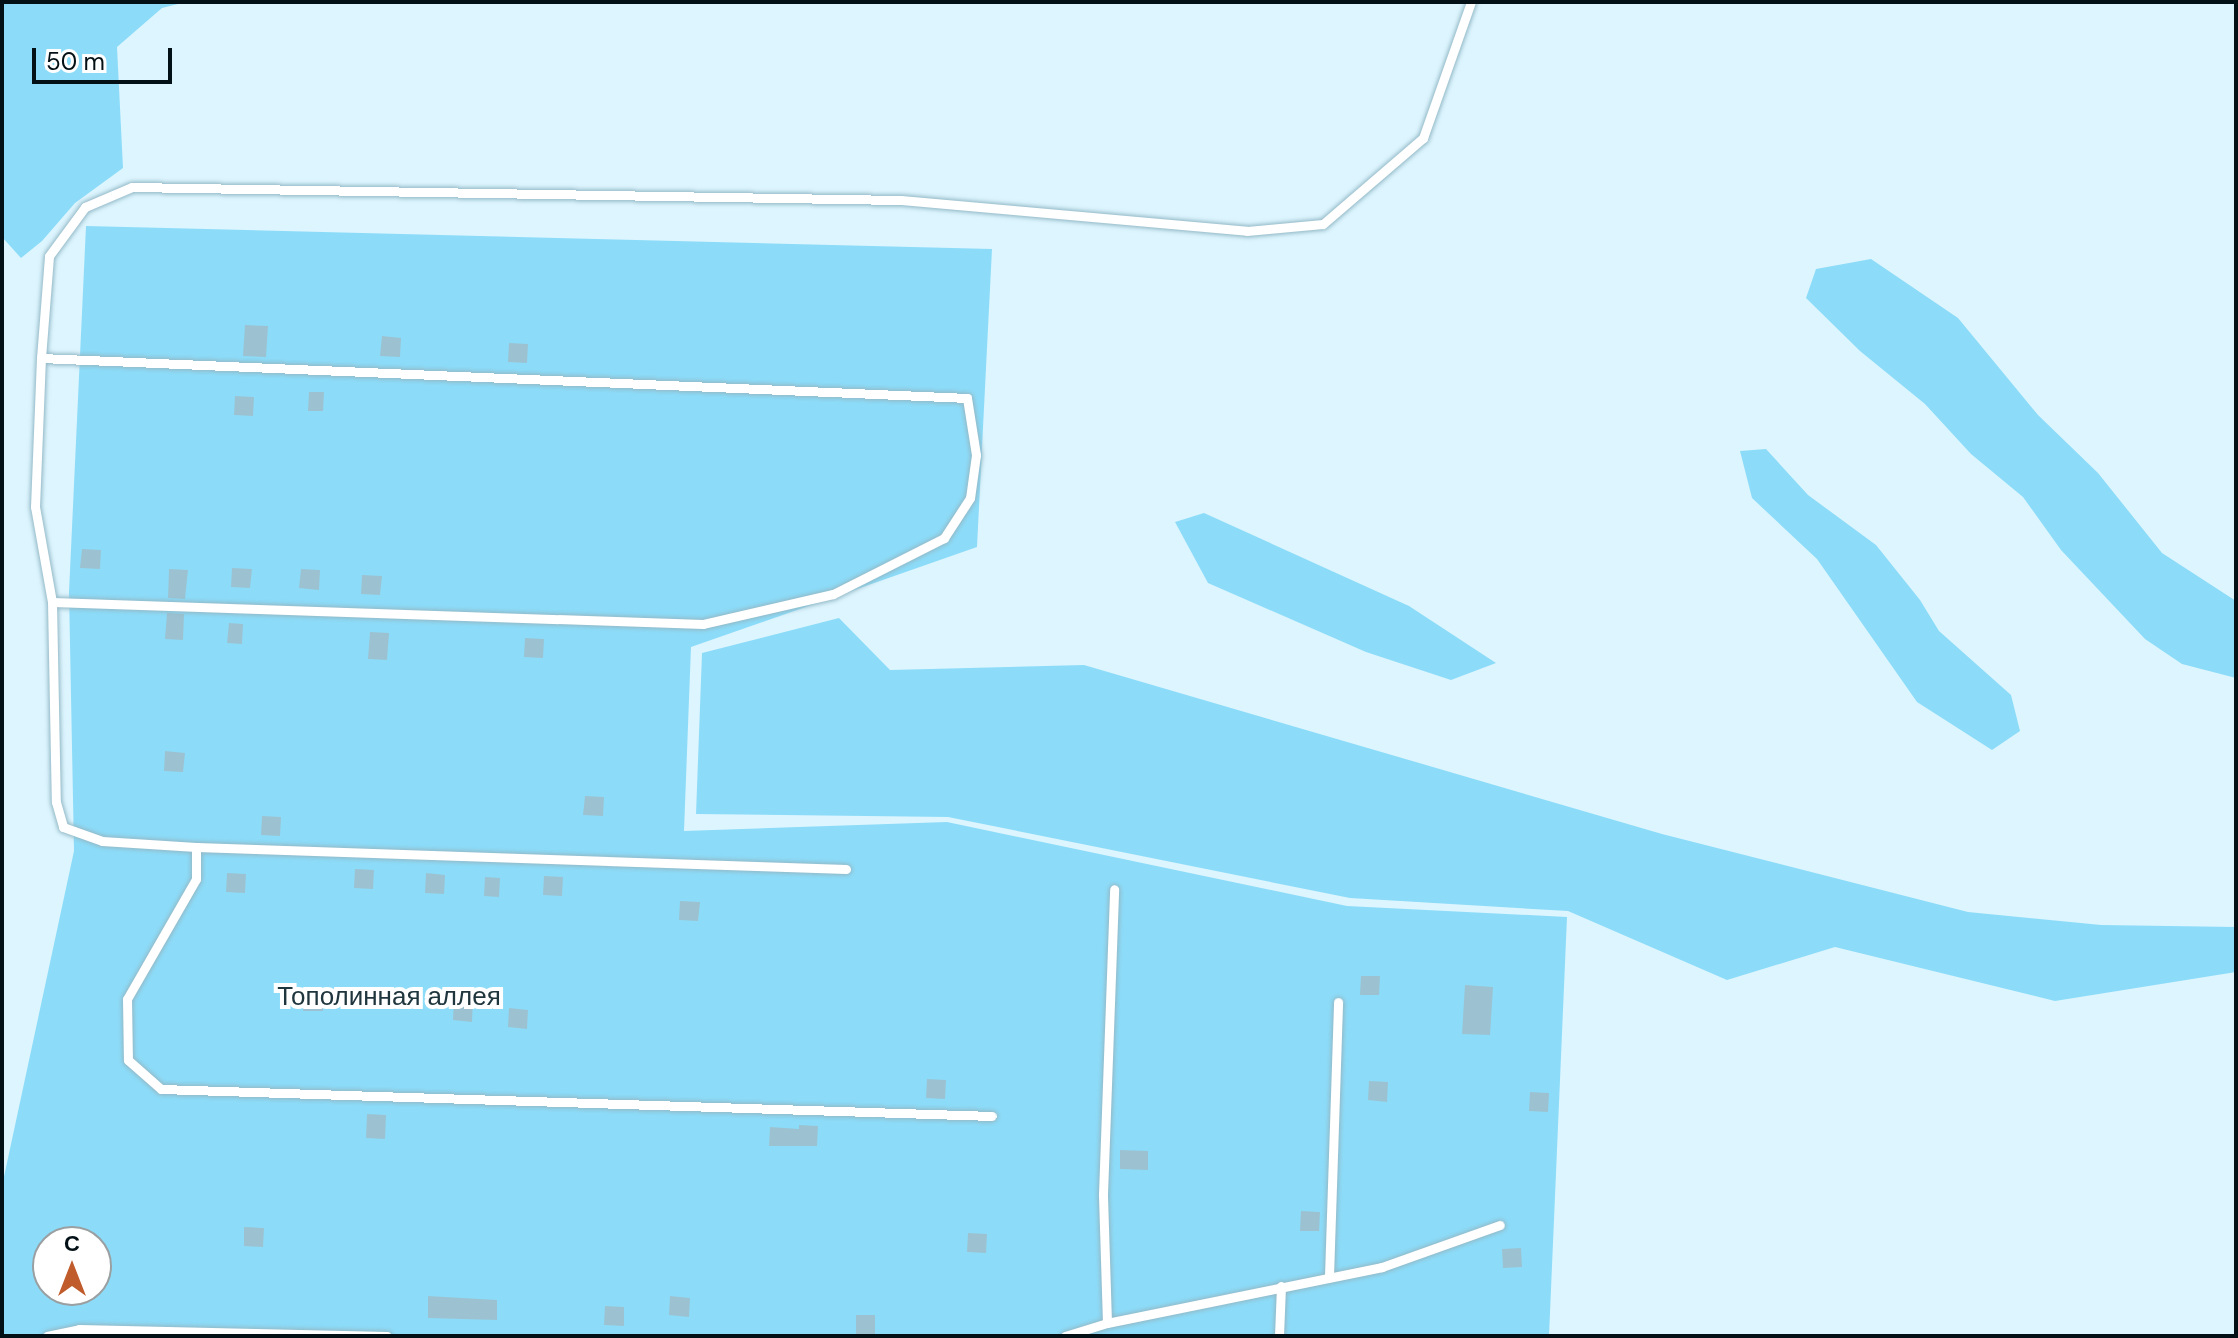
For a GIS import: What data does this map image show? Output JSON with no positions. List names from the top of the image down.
{
  "parks": ["Тополинная аллея"],
  "scale_bar": "50 m",
  "north": "top"
}
